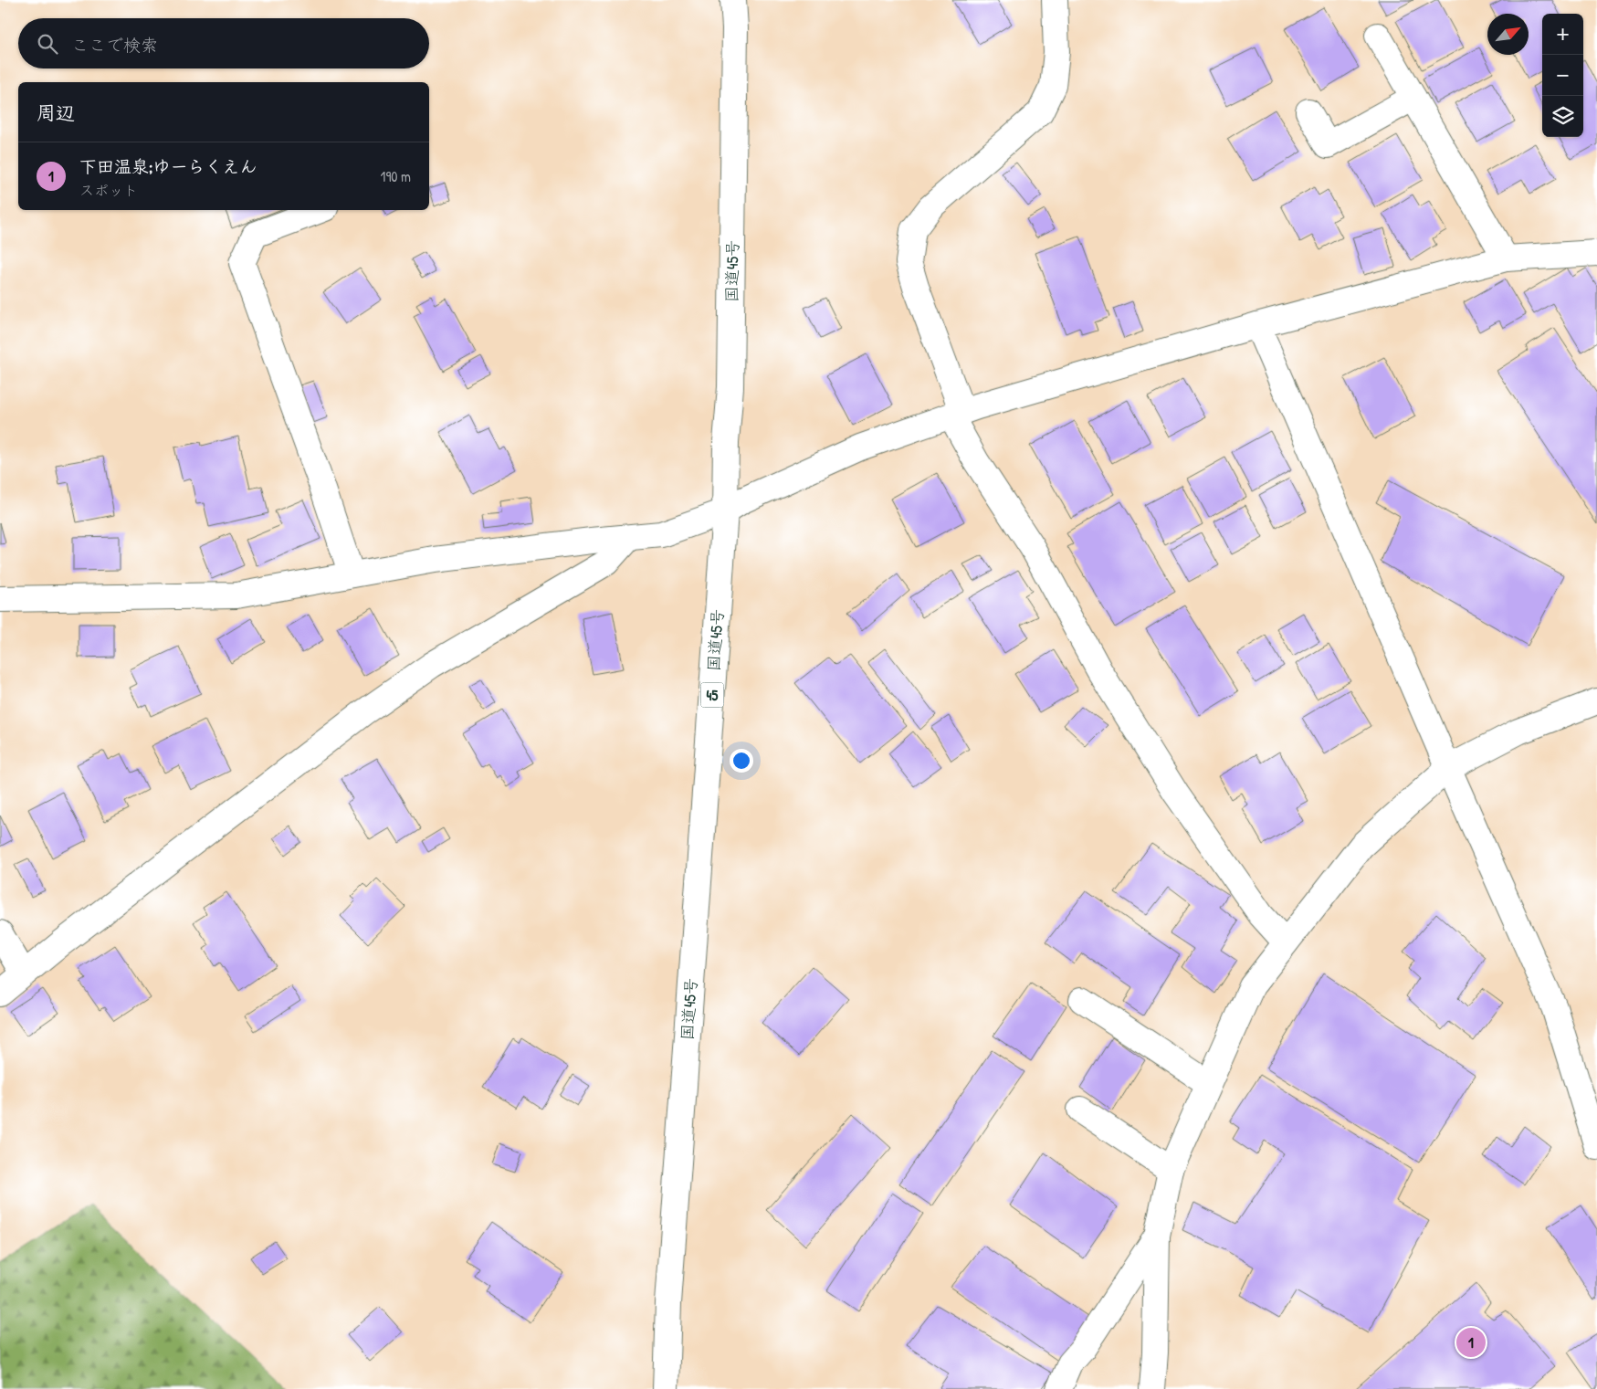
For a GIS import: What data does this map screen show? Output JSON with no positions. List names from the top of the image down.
{
  "streets": {
    "main road": ["国道45号", "45"]
  },
  "north": "top right",
  "page": {
    "map_buttons": ["+", "−"],
    "search": "ここで検索",
    "heading": "周辺",
    "list": [
      {
        "mark": "1",
        "name": "下田温泉;ゆーらくえん",
        "note": "スポット",
        "value": "190 m"
      }
    ],
    "pins": "1"
  }
}
